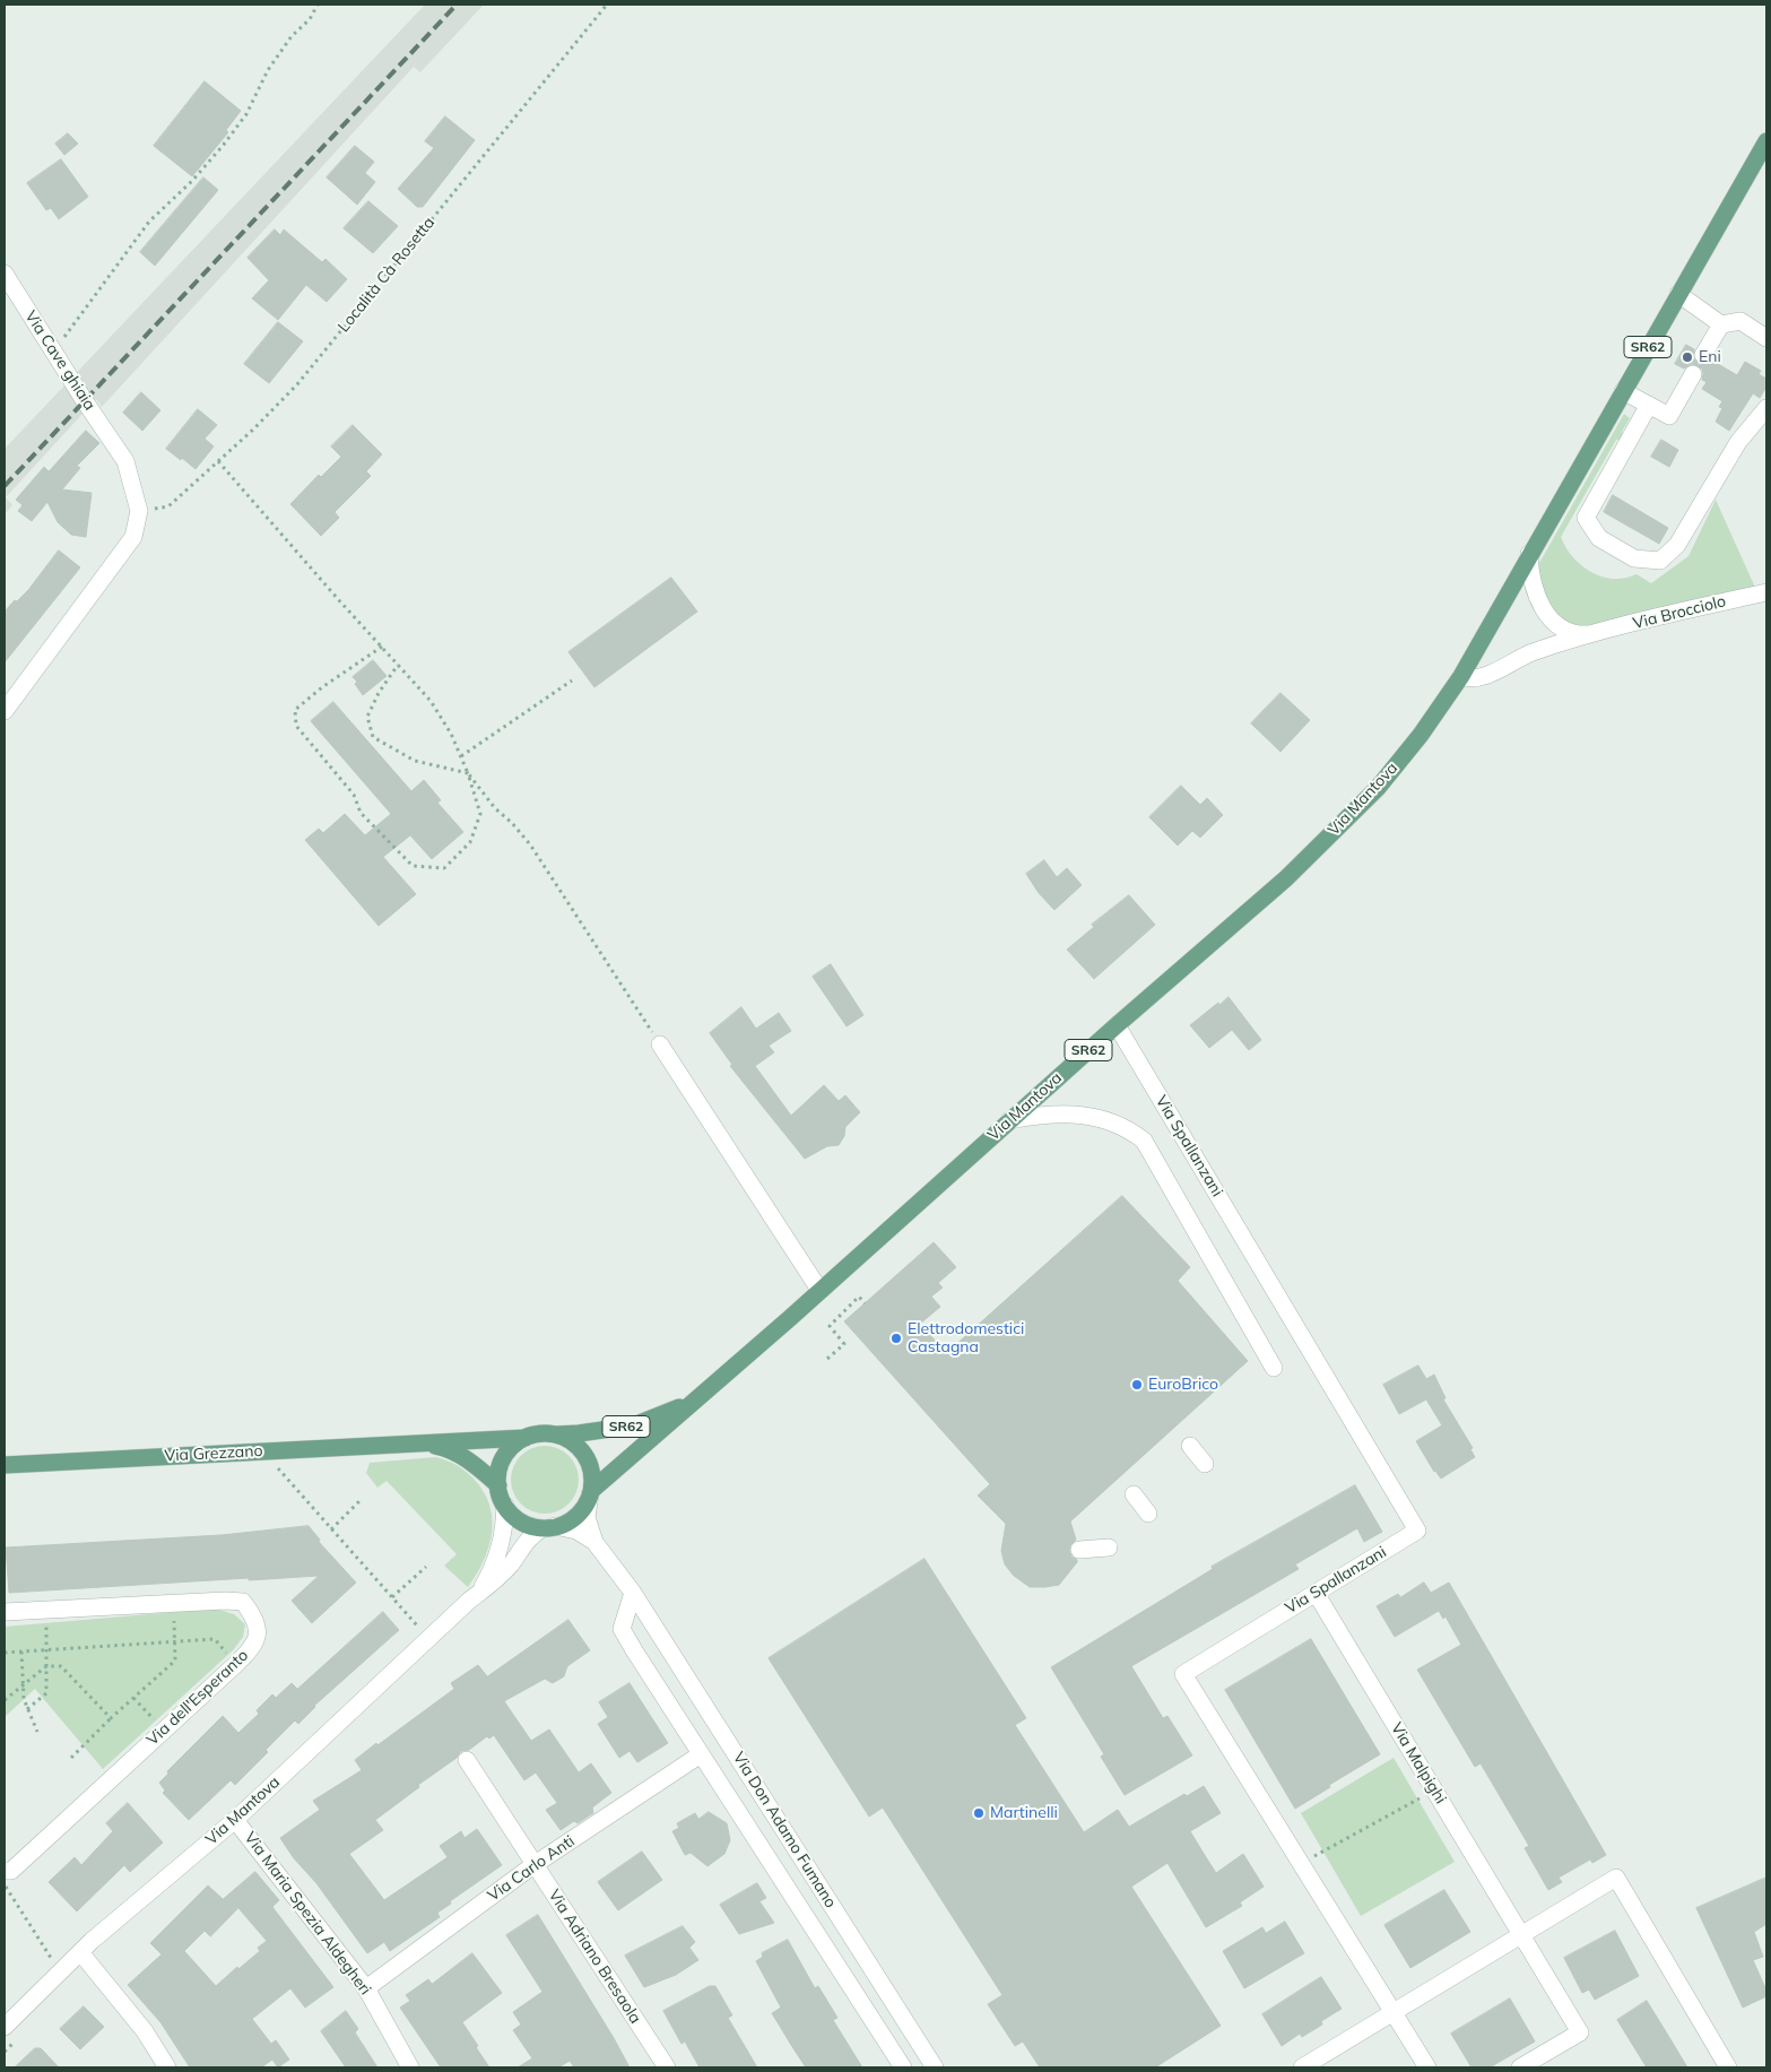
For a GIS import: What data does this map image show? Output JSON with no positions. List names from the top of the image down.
{
  "streets": {
    "main road": ["SR62", "Via Mantova", "Via Grezzano"],
    "street": [
      "Via Cave ghiaia",
      "Via Brocciolo",
      "Via Spallanzani",
      "Via dell'Esperanto",
      "Via Malpighi",
      "Via Don Adamo Fumano",
      "Via Carlo Anti",
      "Via Maria Spezia Aldegheri",
      "Via Adriano Bresaola"
    ],
    "path": ["Località Cà Rosetta"]
  },
  "crossings": [
    ["Località Cà Rosetta", "Via Cave ghiaia"],
    ["SR62", "Via Brocciolo"],
    ["SR62", "Via Mantova"],
    ["Via Brocciolo", "Via Mantova"],
    ["Via Mantova", "Via Spallanzani"],
    ["Via Mantova", "Via Grezzano"],
    ["Via Mantova", "Via Don Adamo Fumano"],
    ["Via Mantova", "Via Maria Spezia Aldegheri"],
    ["Via Spallanzani", "Via Malpighi"],
    ["Via Grezzano", "Via Don Adamo Fumano"],
    ["Via Don Adamo Fumano", "Via Carlo Anti"],
    ["Via Carlo Anti", "Via Maria Spezia Aldegheri"],
    ["Via Carlo Anti", "Via Adriano Bresaola"]
  ],
  "places": [
    "Eni",
    "Elettrodomestici Castagna",
    "EuroBrico",
    "Martinelli"
  ]
}
